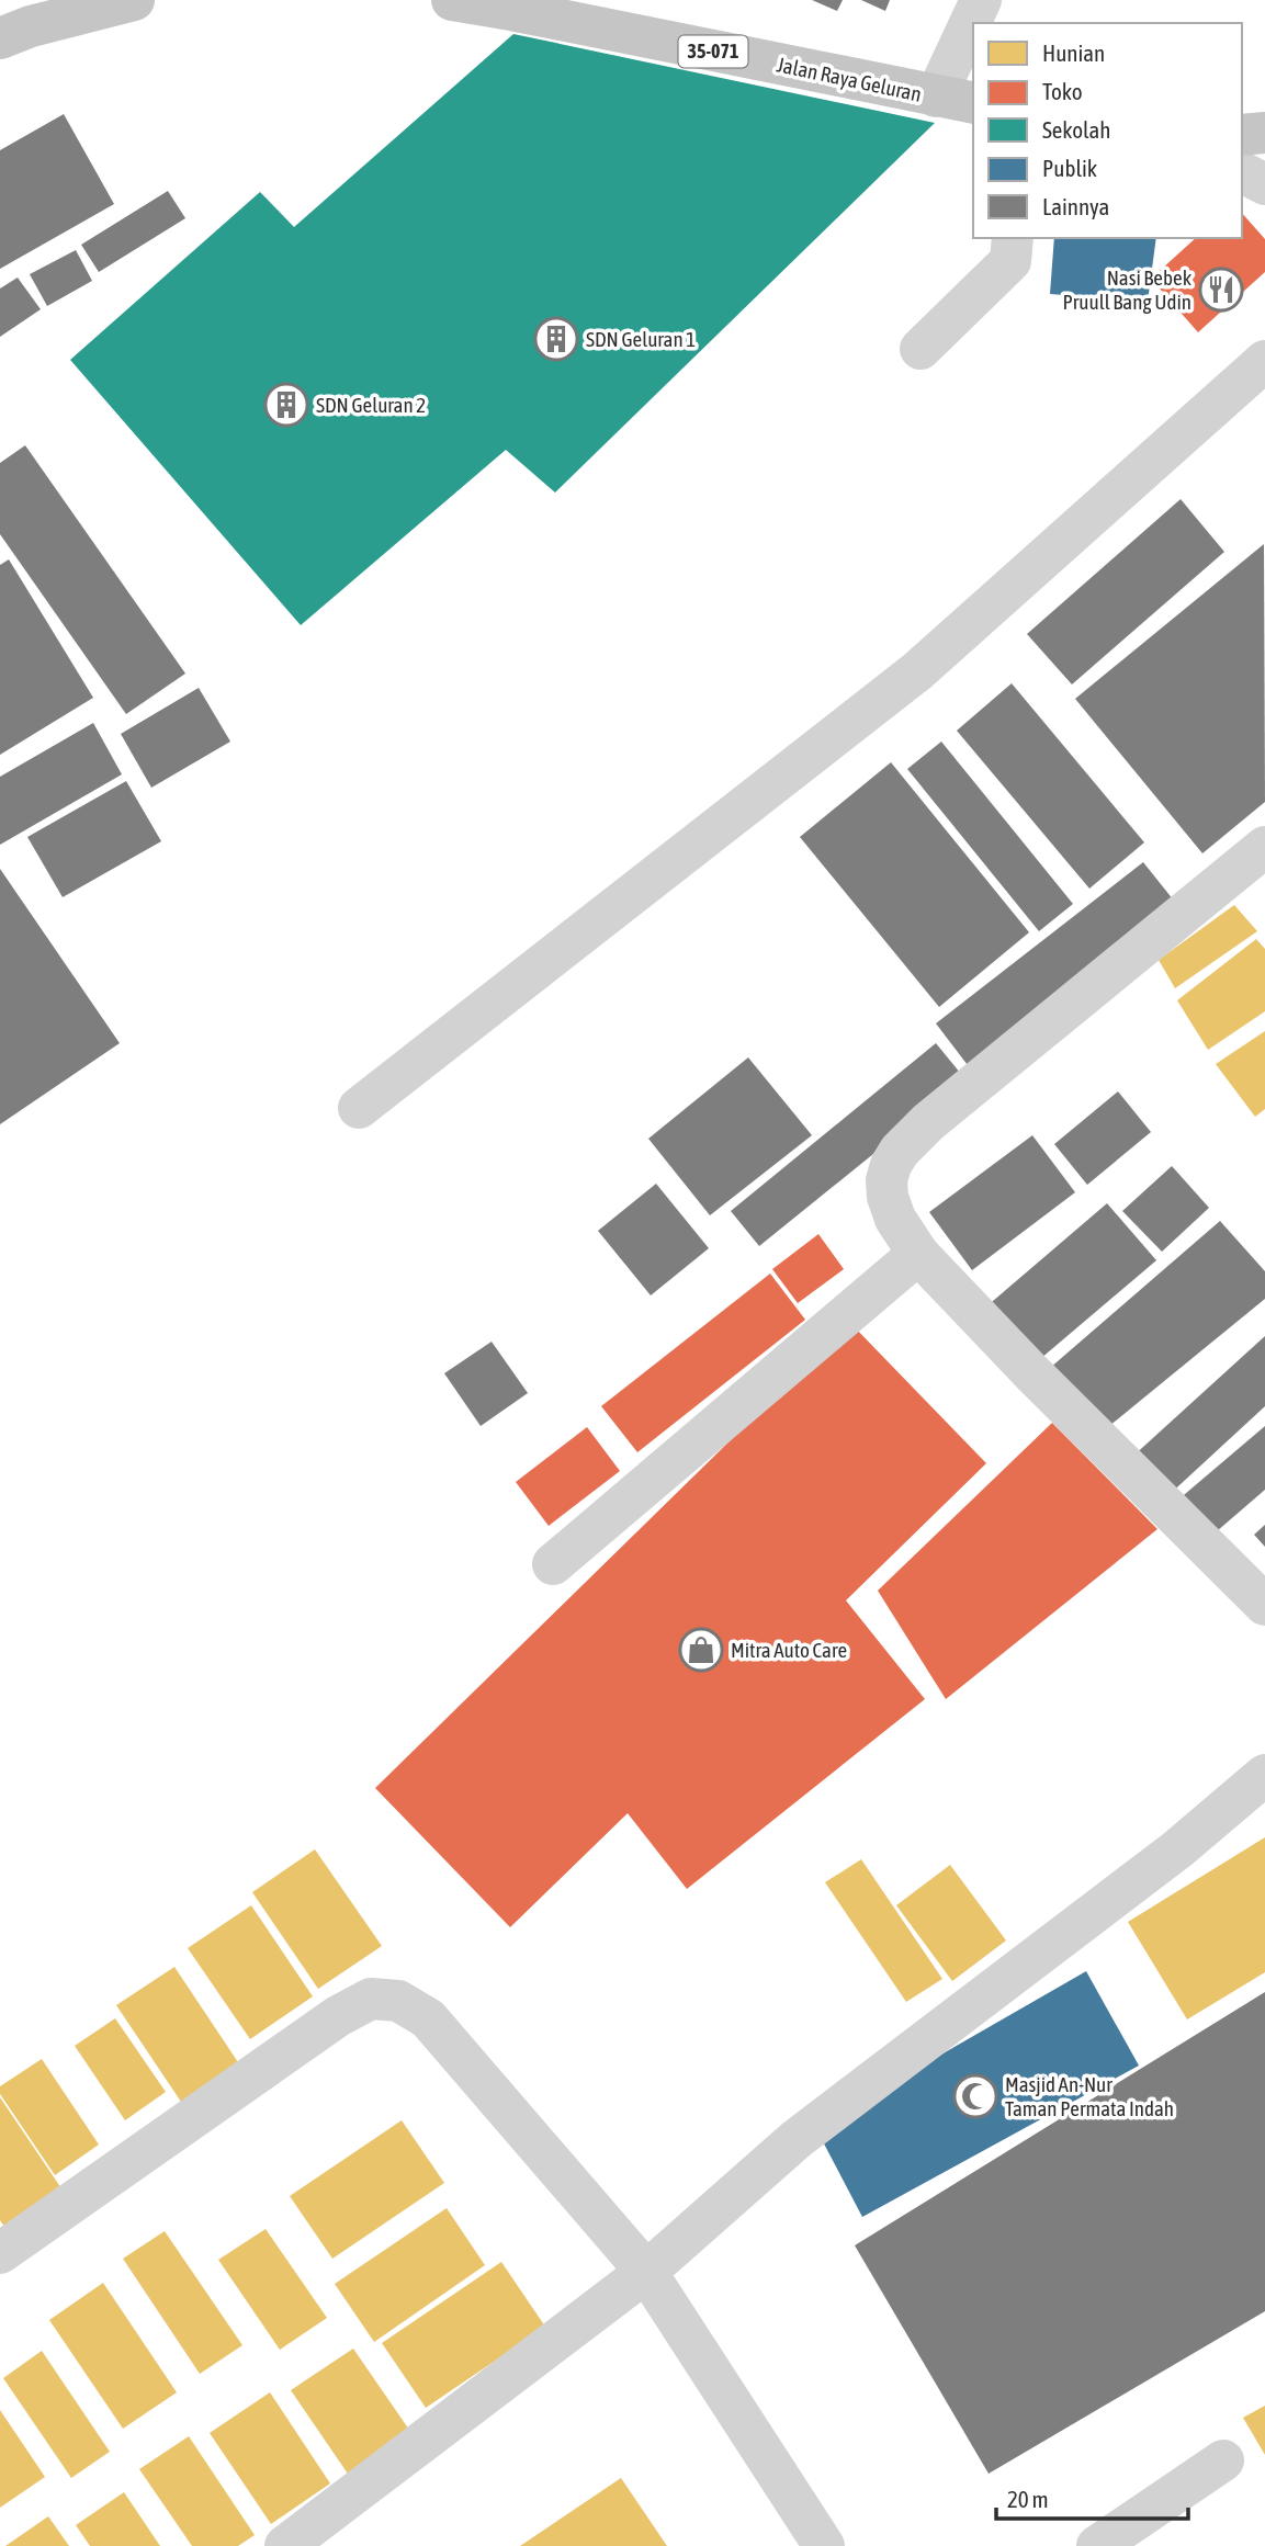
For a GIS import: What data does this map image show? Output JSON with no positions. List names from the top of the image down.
{
  "streets": {
    "main road": ["35-071", "Jalan Raya Geluran"]
  },
  "places": {
    "restaurant": ["Nasi Bebek Pruull Bang Udin"],
    "building": ["SDN Geluran 1", "SDN Geluran 2"],
    "shop": ["Mitra Auto Care"],
    "mosque": ["Masjid An-Nur Taman Permata Indah"]
  },
  "legend": [
    "Hunian",
    "Toko",
    "Sekolah",
    "Publik",
    "Lainnya"
  ],
  "scale_bar": "20 m"
}
